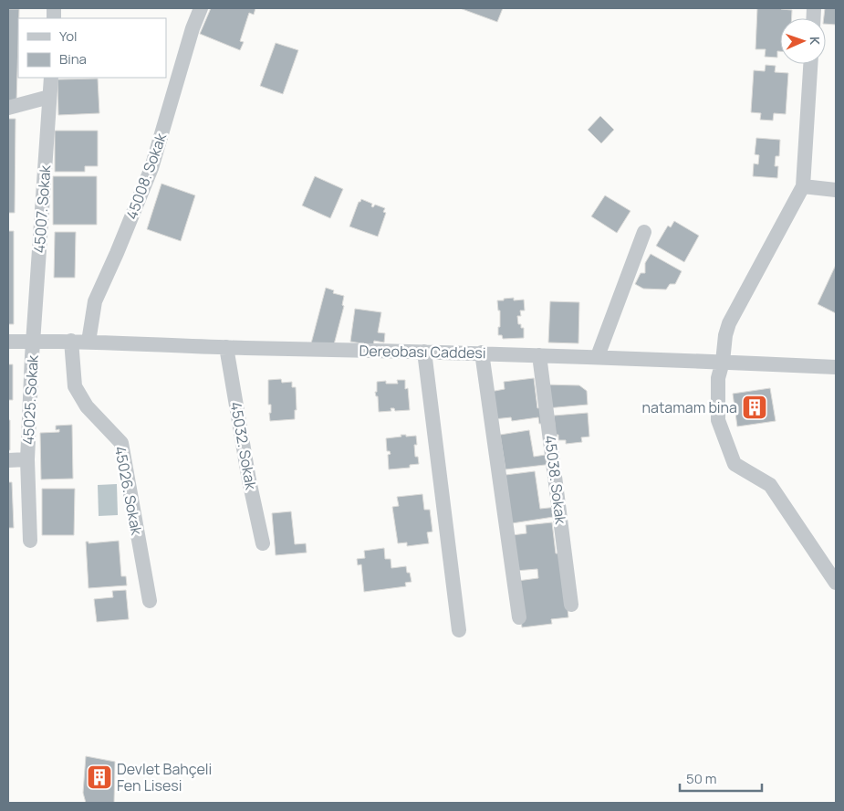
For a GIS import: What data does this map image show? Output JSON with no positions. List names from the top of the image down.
{
  "streets": {
    "street": [
      "45008. Sokak",
      "45007. Sokak",
      "Dereobası Caddesi",
      "45025. Sokak",
      "45032. Sokak",
      "45038. Sokak",
      "45026. Sokak"
    ]
  },
  "crossings": [
    ["45008. Sokak", "Dereobası Caddesi"],
    ["45007. Sokak", "Dereobası Caddesi"],
    ["45007. Sokak", "45025. Sokak"],
    ["Dereobası Caddesi", "45025. Sokak"],
    ["Dereobası Caddesi", "45032. Sokak"],
    ["Dereobası Caddesi", "45038. Sokak"],
    ["Dereobası Caddesi", "45026. Sokak"]
  ],
  "places": {
    "building": ["natamam bina", "Devlet Bahçeli Fen Lisesi"]
  },
  "legend": ["Yol", "Bina"],
  "scale_bar": "50 m",
  "north": "right"
}
